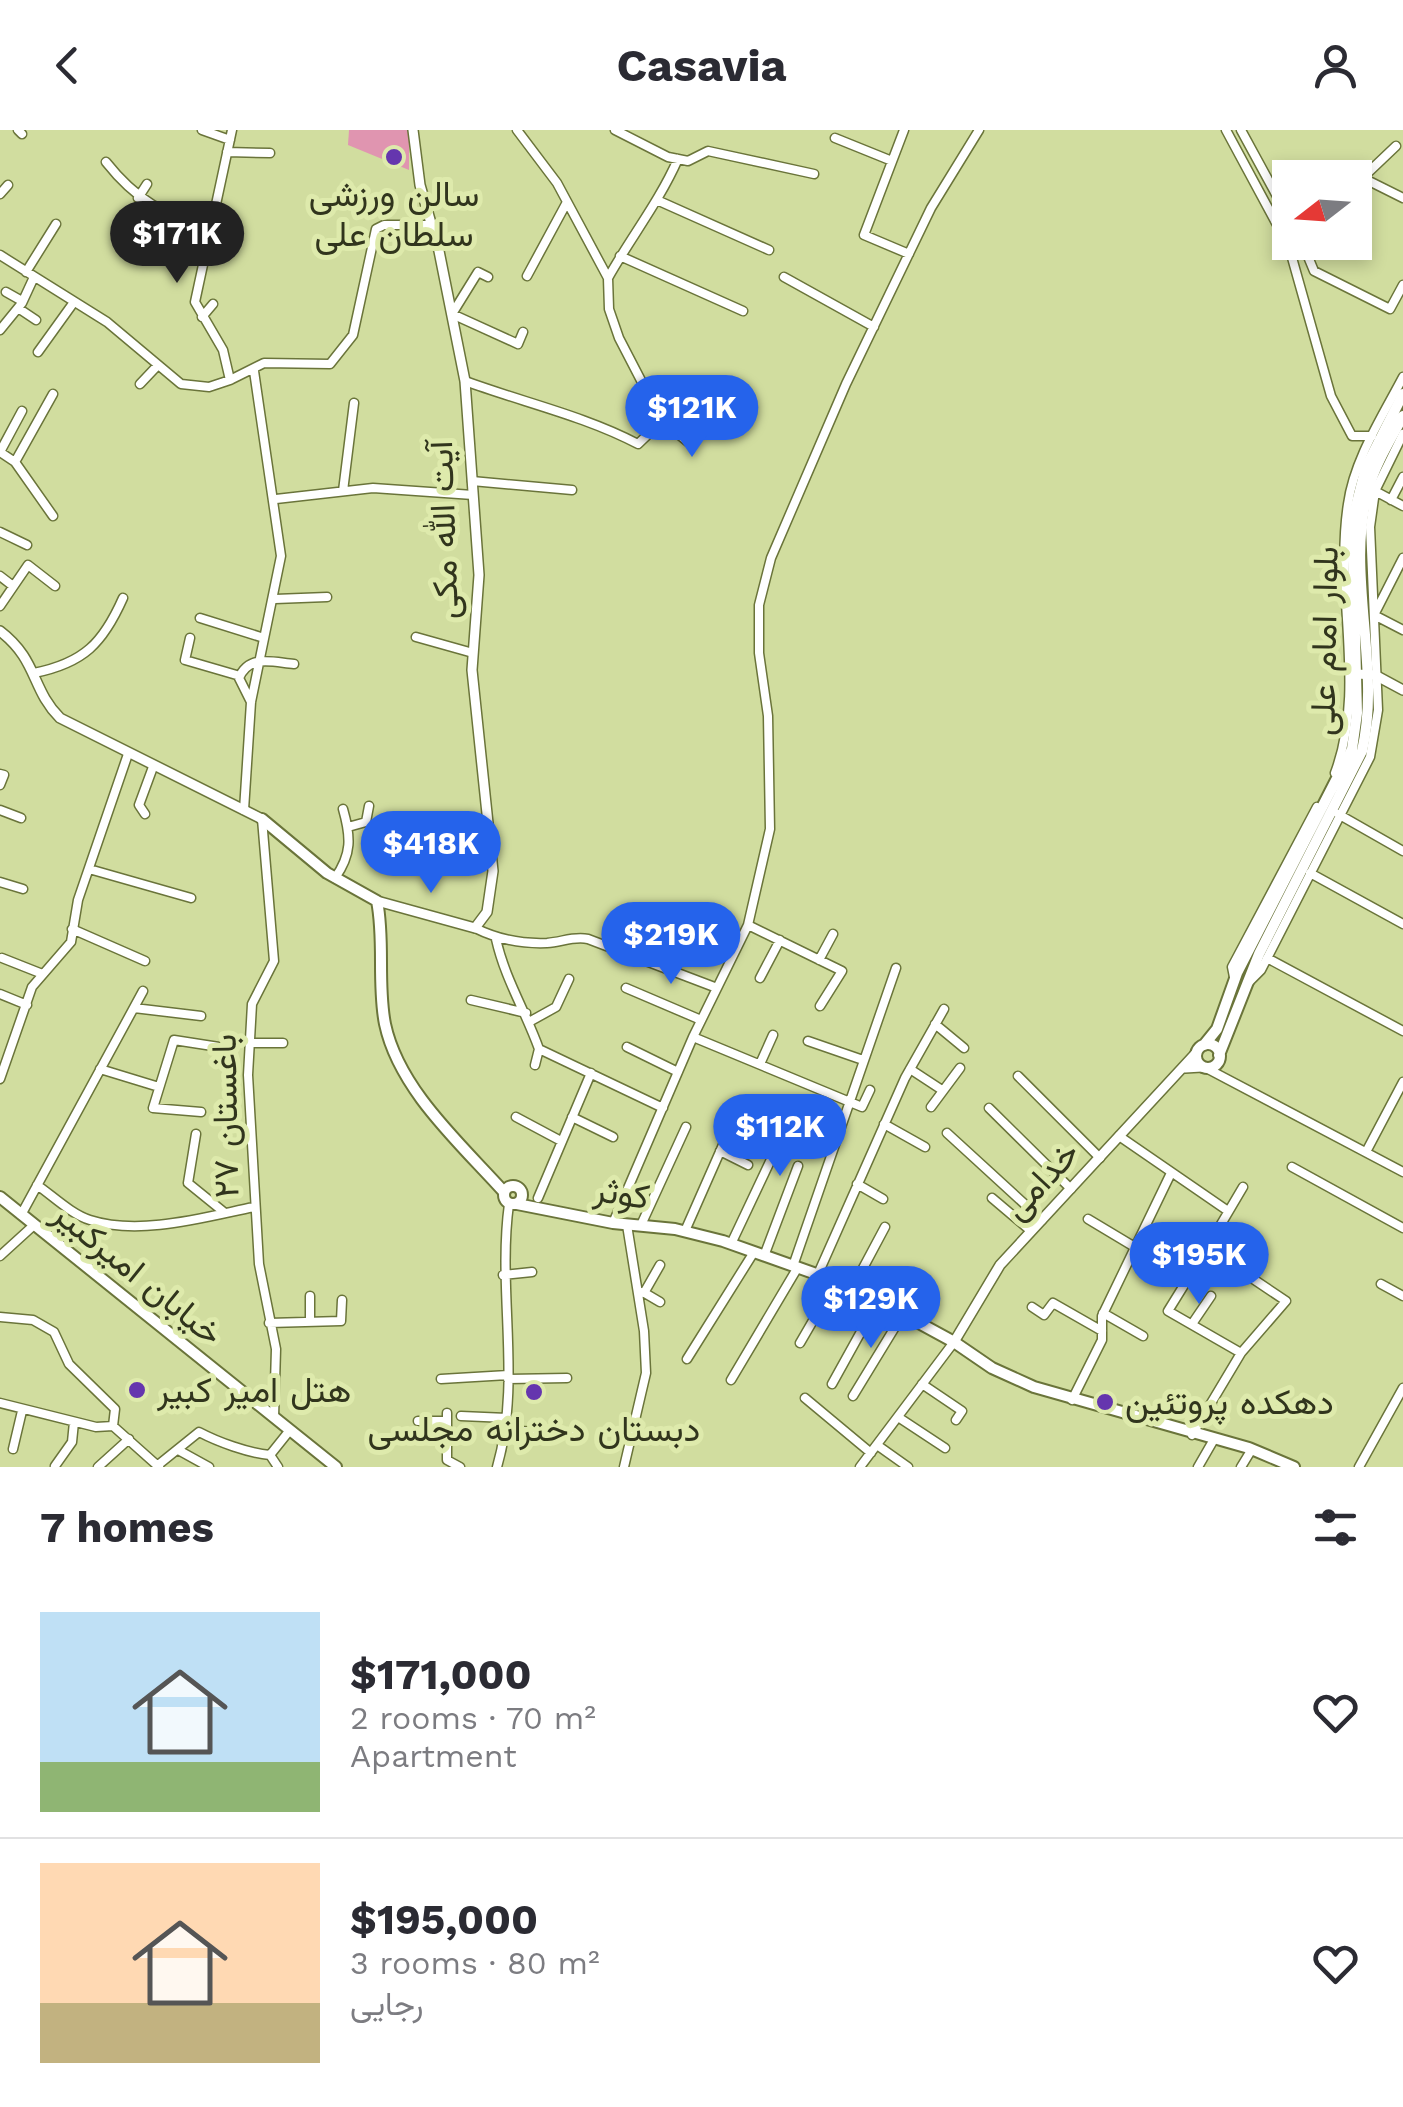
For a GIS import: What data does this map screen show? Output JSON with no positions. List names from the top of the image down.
{
  "streets": {
    "main road": ["بلوار امام علی", "کوثر", "خیابان امیرکبیر"],
    "street": ["آیت الله مکی", "باغستان ۲۷", "خدامی"]
  },
  "crossings": [
    ["بلوار امام علی", "خدامی"],
    ["باغستان ۲۷", "خیابان امیرکبیر"],
    ["خدامی", "کوثر"]
  ],
  "places": [
    "سالن ورزشی سلطان علی",
    "هتل امیر کبیر",
    "دبستان دخترانه مجلسی",
    "دهکده پروتئین"
  ],
  "north": "left",
  "page": {
    "header": "Casavia",
    "price": [
      "$171K",
      "$121K",
      "$418K",
      "$219K",
      "$112K",
      "$195K",
      "$129K"
    ],
    "heading": "7 homes",
    "list": [
      {
        "name": "$171,000",
        "note": "2 rooms · 70 m² · Apartment"
      },
      {
        "name": "$195,000",
        "note": "3 rooms · 80 m² · رجایی"
      }
    ]
  }
}
